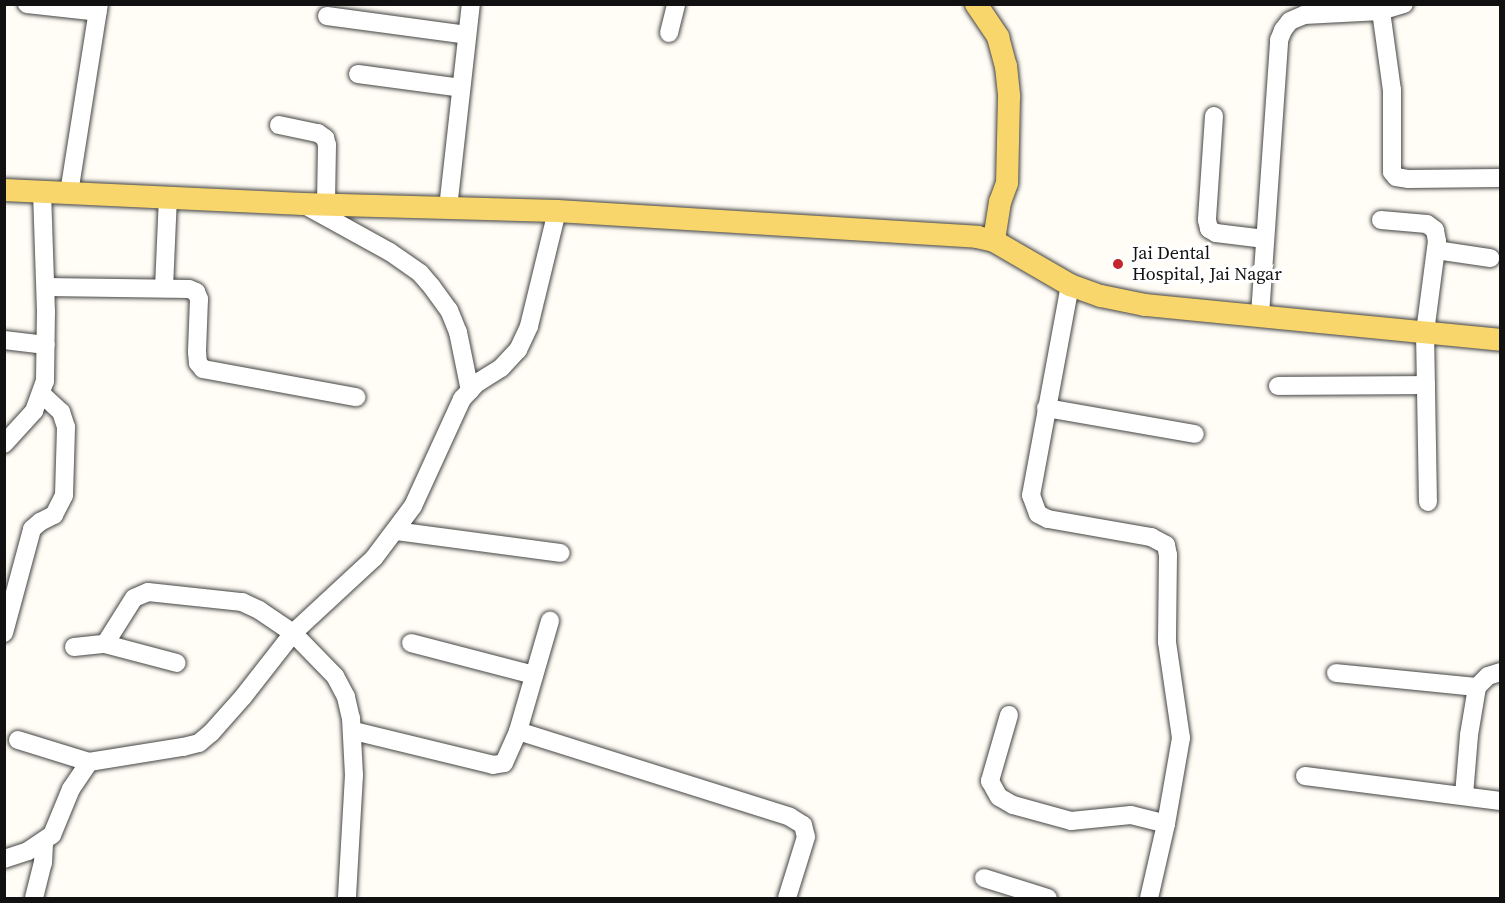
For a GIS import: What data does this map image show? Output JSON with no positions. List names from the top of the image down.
{
  "places": ["Jai Dental Hospital, Jai Nagar"]
}
